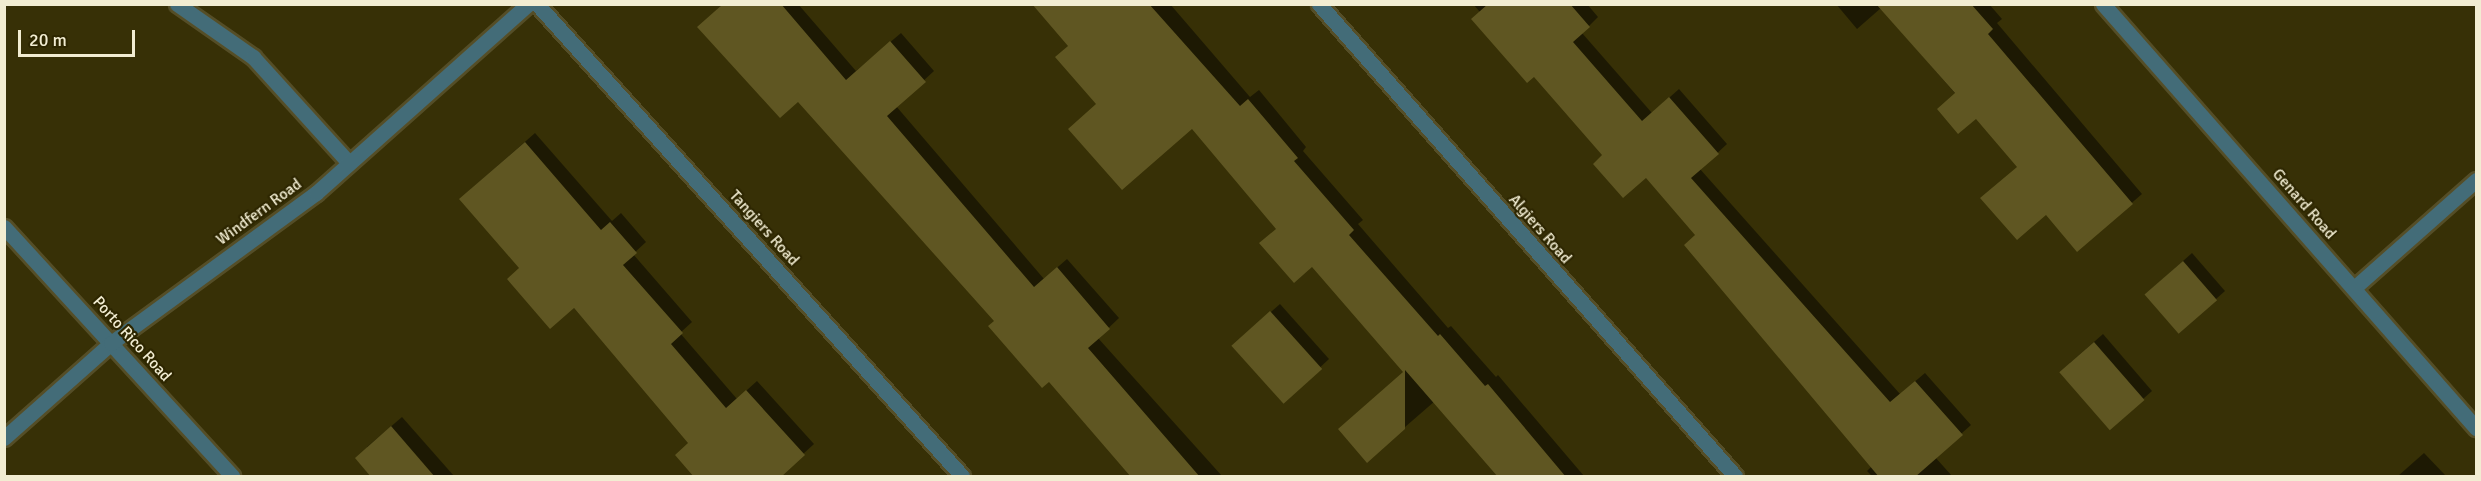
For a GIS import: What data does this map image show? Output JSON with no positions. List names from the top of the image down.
{
  "streets": {
    "street": [
      "Genard Road",
      "Windfern Road",
      "Tangiers Road",
      "Algiers Road",
      "Porto Rico Road"
    ]
  },
  "crossings": [
    ["Windfern Road", "Porto Rico Road"]
  ],
  "scale_bar": "20 m"
}
